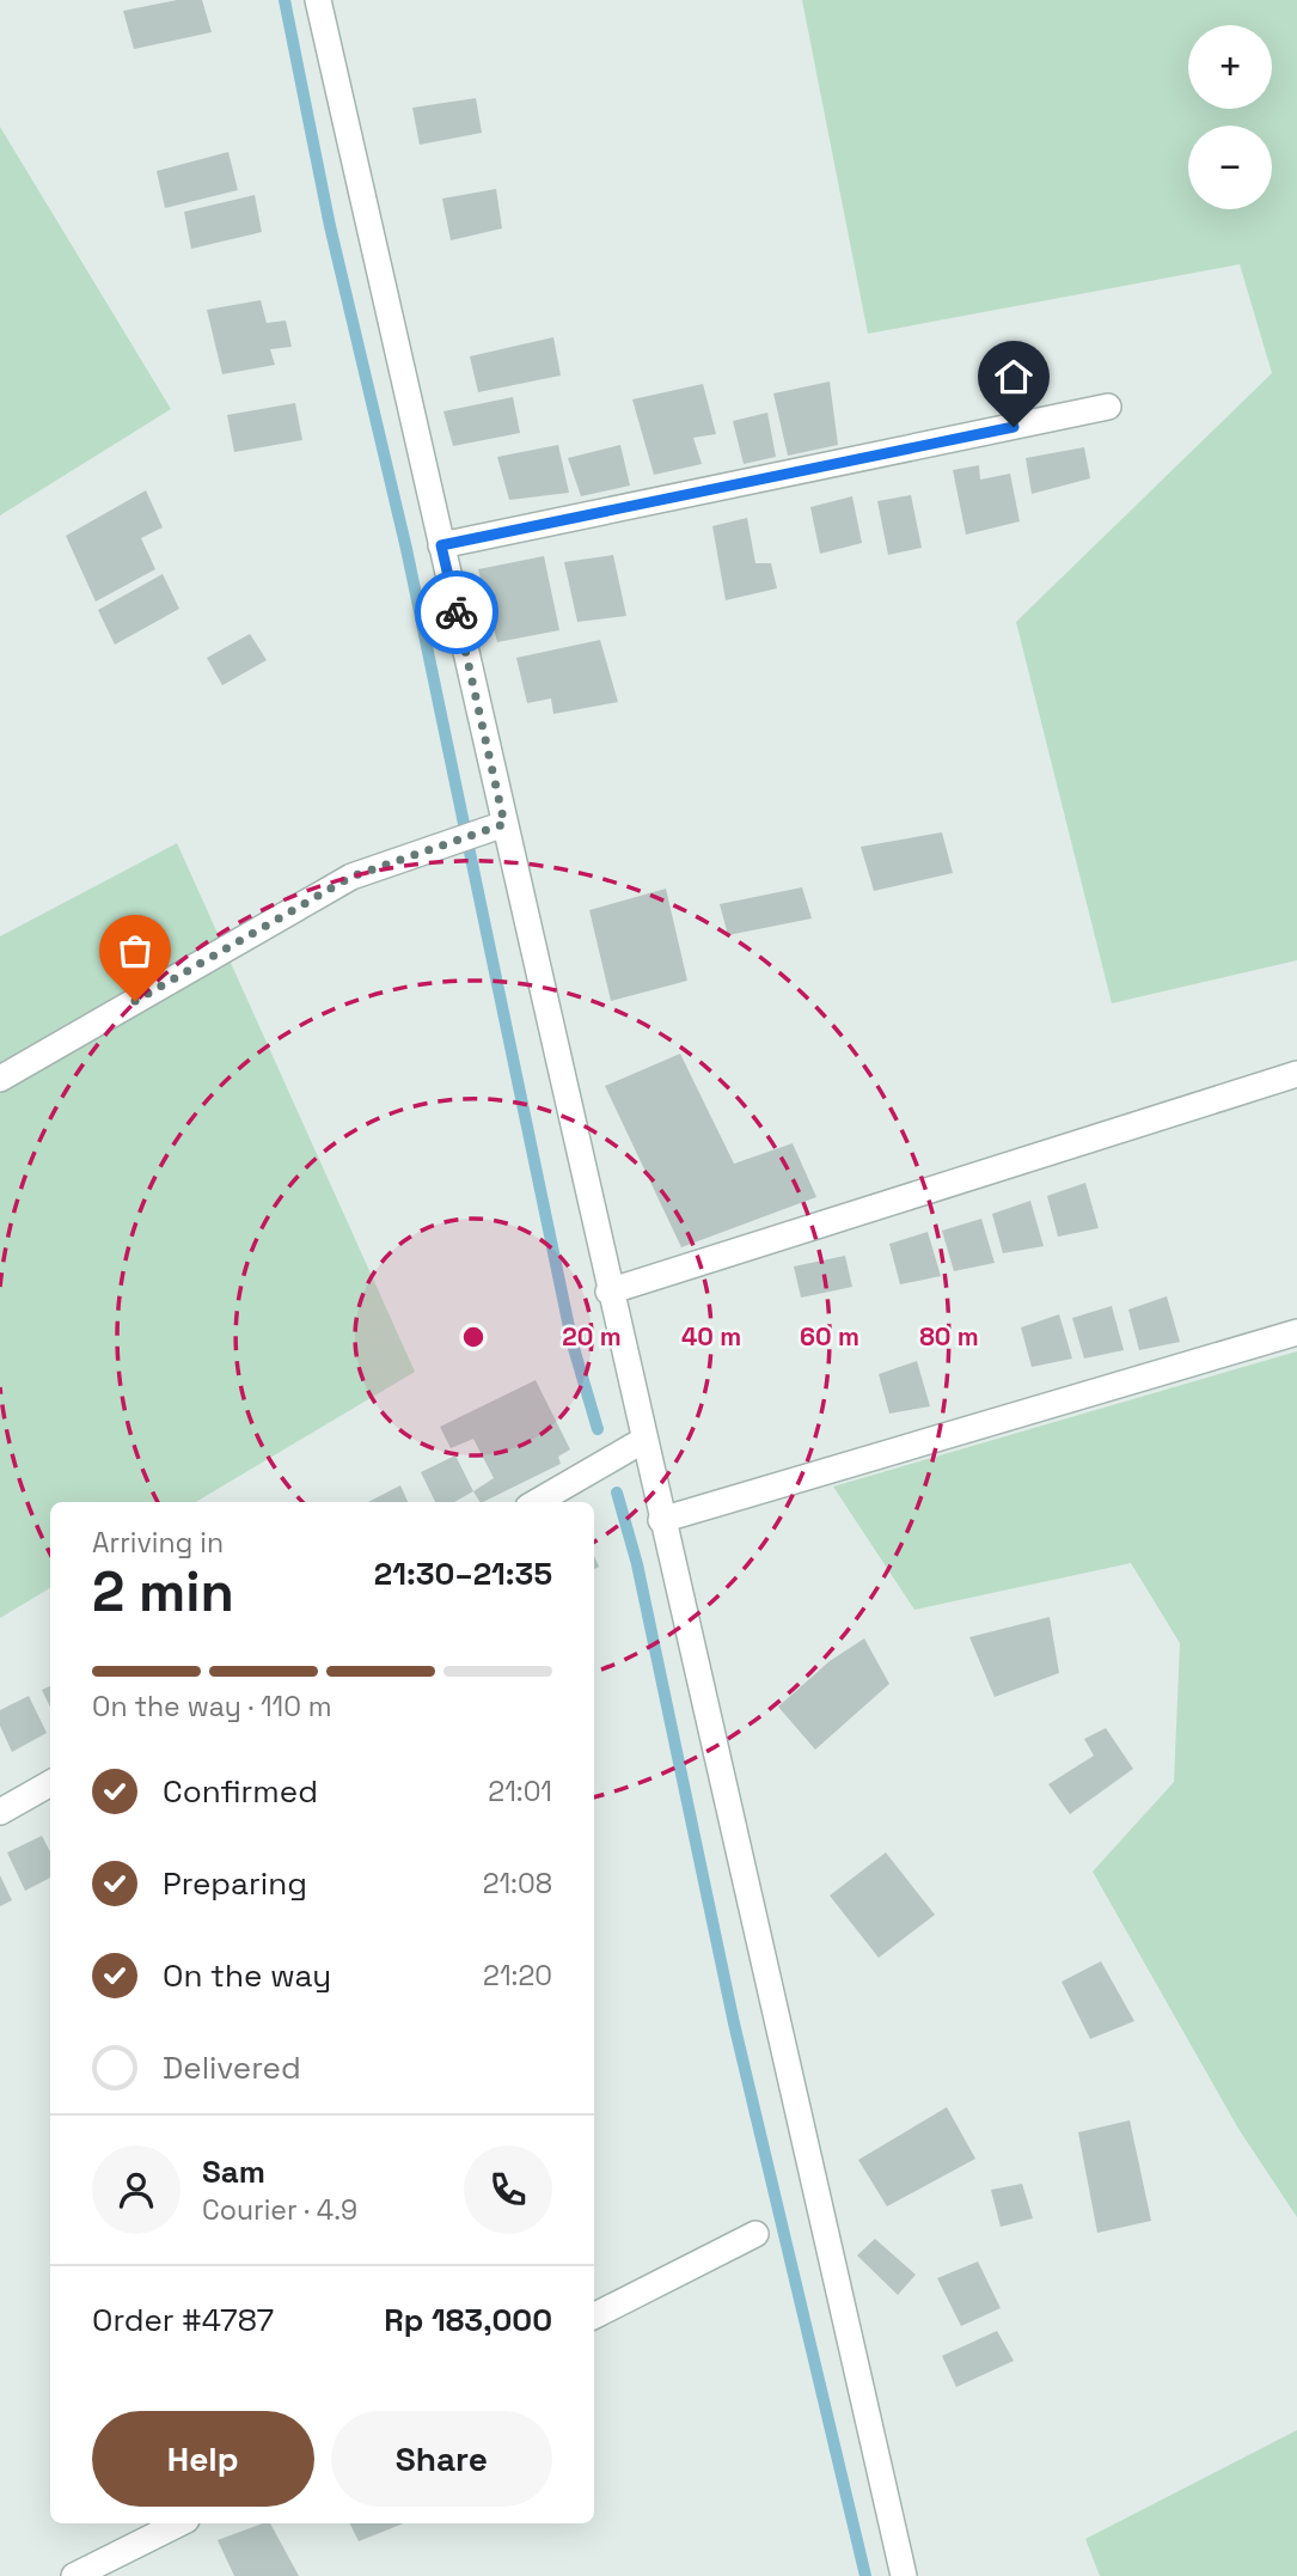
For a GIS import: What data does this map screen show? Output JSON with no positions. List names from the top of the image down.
{
  "page": {
    "map_buttons": ["+", "−"],
    "heading": ["2 min", "Arriving in", "21:30–21:35"],
    "panel": [
      "Sam",
      "Courier · 4.9",
      "Order #4787",
      "Rp 183,000"
    ],
    "bar": "On the way · 110 m",
    "list": [
      ["Confirmed", "21:01"],
      ["Preparing", "21:08"],
      ["On the way", "21:20"],
      "Delivered"
    ],
    "buttons": ["Help", "Share"]
  },
  "rings": [
    "20 m",
    "40 m",
    "60 m",
    "80 m"
  ]
}
